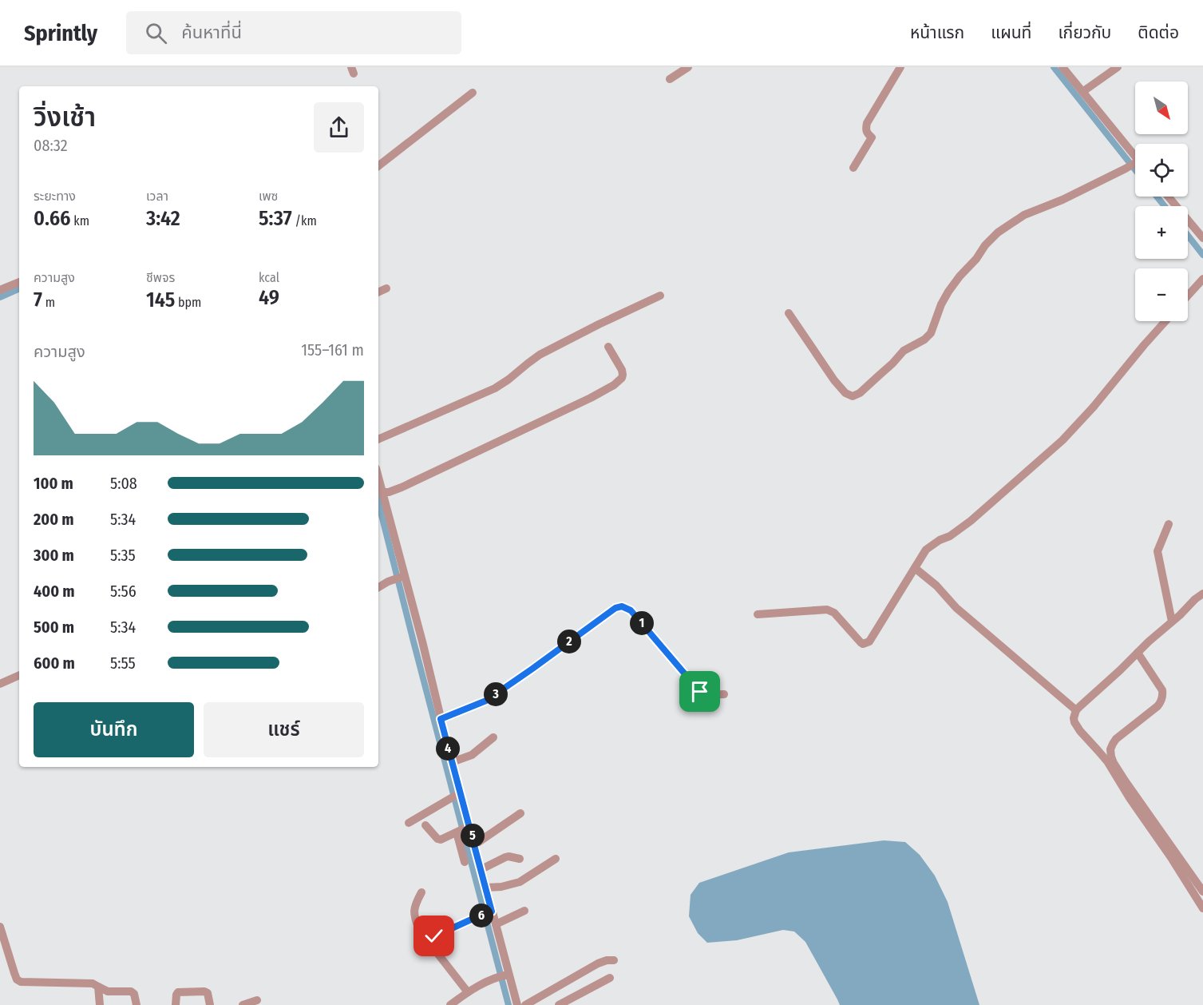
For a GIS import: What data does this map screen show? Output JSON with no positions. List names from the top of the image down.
{
  "north": "bottom right",
  "page": {
    "header": "Sprintly",
    "search": "ค้นหาที่นี่",
    "nav": [
      "หน้าแรก",
      "แผนที่",
      "เกี่ยวกับ",
      "ติดต่อ"
    ],
    "map_buttons": ["+", "−"],
    "heading": ["วิ่งเช้า", "08:32"],
    "stats": [
      ["ระยะทาง", "0.66 km"],
      ["เวลา", "3:42"],
      ["เพซ", "5:37 /km"],
      ["ความสูง", "7 m"],
      ["ชีพจร", "145 bpm"],
      ["kcal", "49"]
    ],
    "chart": ["ความสูง", "155–161 m"],
    "list": [
      {
        "name": "100 m",
        "note": "5:08"
      },
      {
        "name": "200 m",
        "note": "5:34"
      },
      {
        "name": "300 m",
        "note": "5:35"
      },
      {
        "name": "400 m",
        "note": "5:56"
      },
      {
        "name": "500 m",
        "note": "5:34"
      },
      {
        "name": "600 m",
        "note": "5:55"
      }
    ],
    "pins": [
      "1",
      "2",
      "3",
      "4",
      "5",
      "6"
    ],
    "buttons": ["บันทึก", "แชร์"]
  }
}
